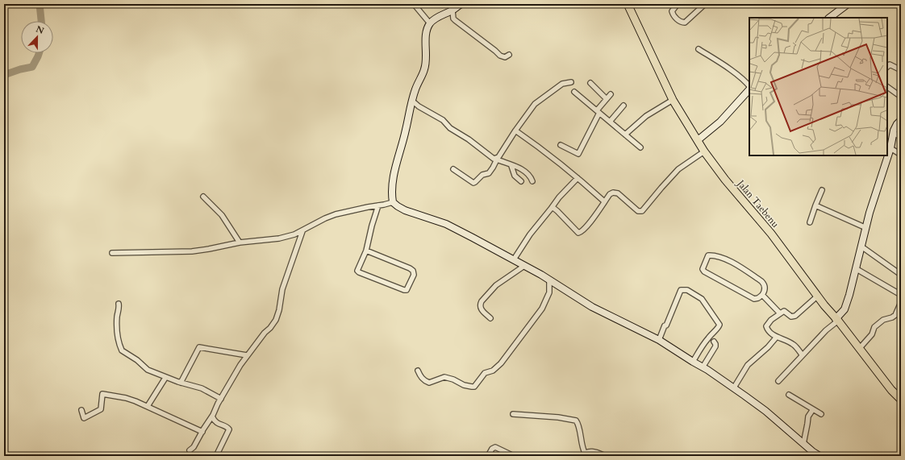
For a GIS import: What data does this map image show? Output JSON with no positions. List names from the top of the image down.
{
  "streets": {
    "main road": ["Jalan Taebenu"]
  },
  "north": "top"
}
